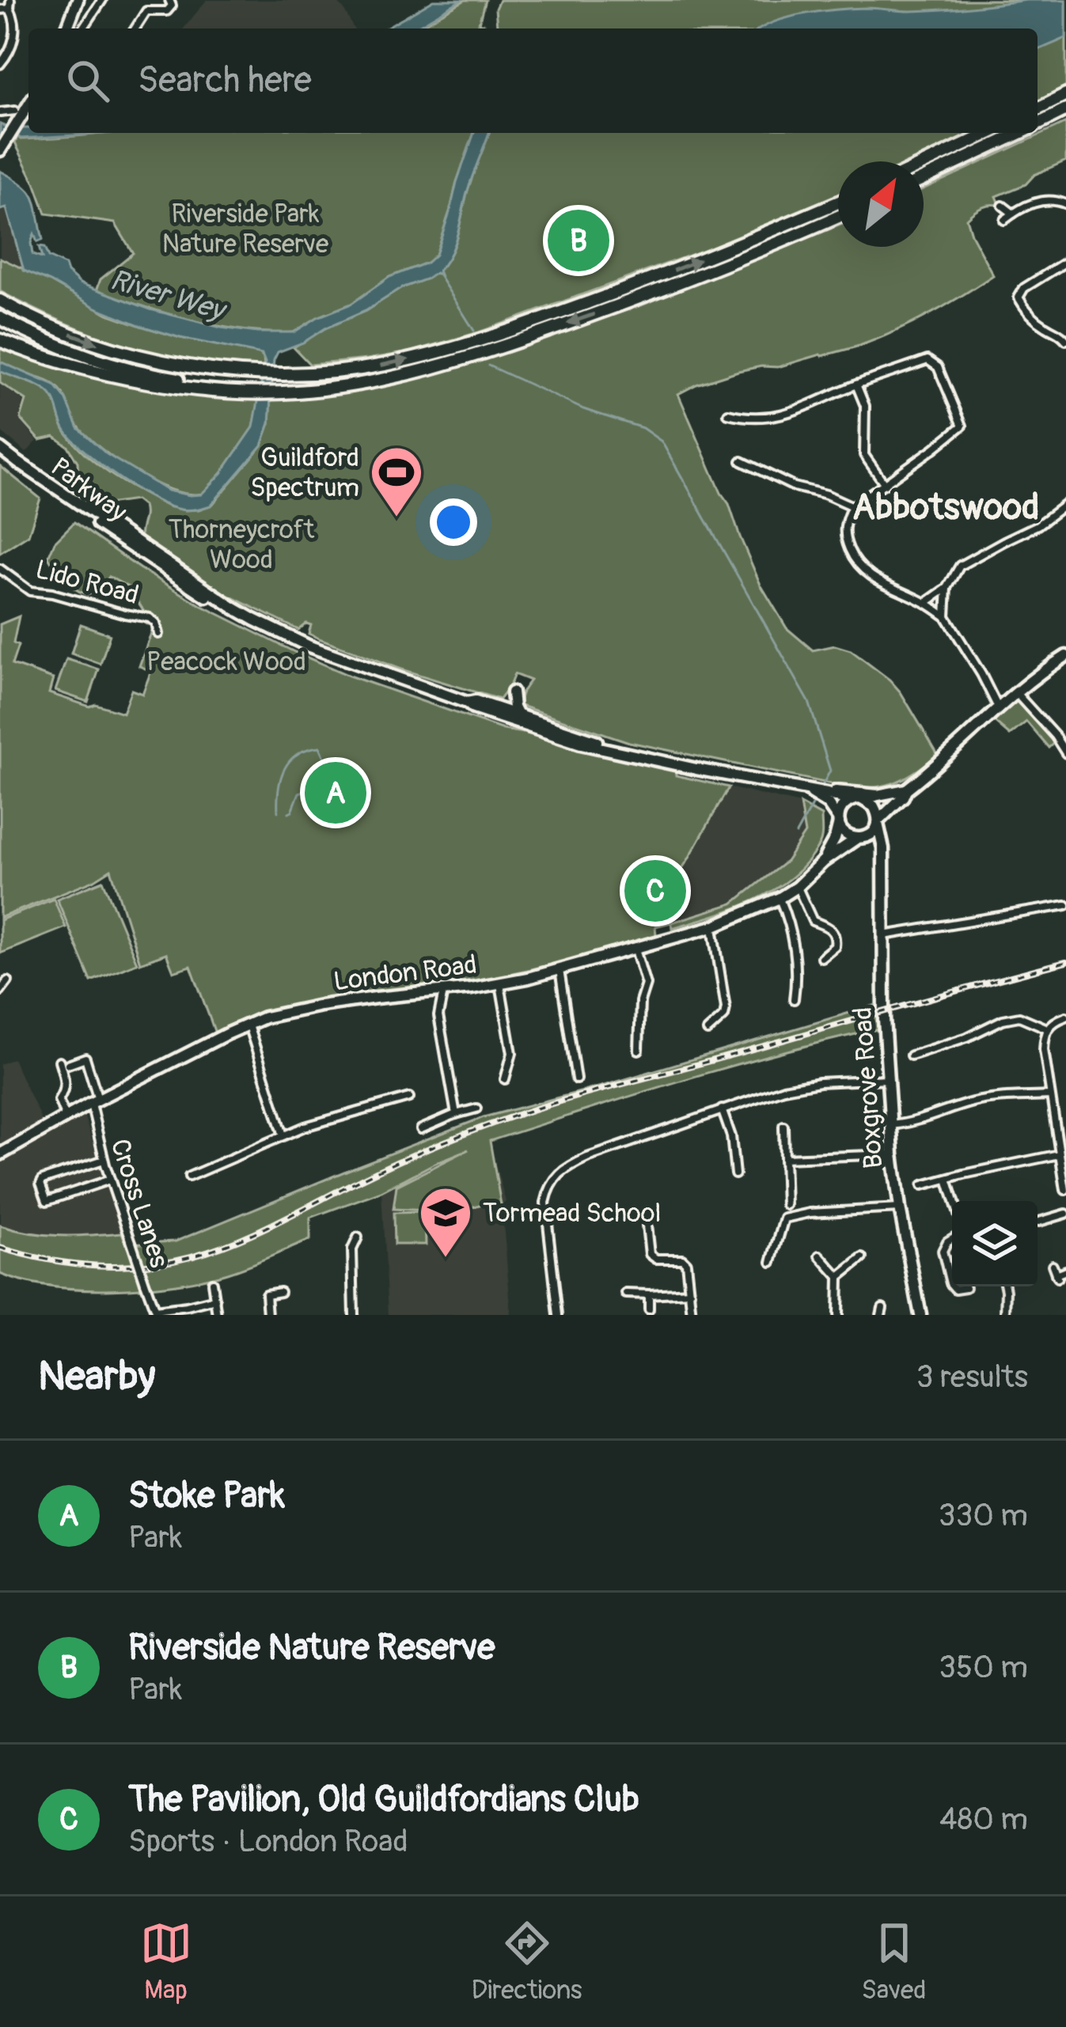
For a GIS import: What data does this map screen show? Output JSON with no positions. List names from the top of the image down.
{
  "streets": {
    "main road": ["Parkway", "London Road", "Boxgrove Road"],
    "street": ["Lido Road", "Cross Lanes"]
  },
  "crossings": [
    ["London Road", "Boxgrove Road"],
    ["London Road", "Cross Lanes"]
  ],
  "districts": ["Abbotswood"],
  "water": ["River Wey"],
  "parks": ["Riverside Park Nature Reserve", "Thorneycroft Wood", "Peacock Wood"],
  "places": {
    "sports": ["Guildford Spectrum"],
    "school or university": ["Tormead School"]
  },
  "north": "top right",
  "page": {
    "search": "Search here",
    "pins": ["B", "A", "C"],
    "heading": ["Nearby", "3 results"],
    "list": [
      {
        "mark": "A",
        "name": "Stoke Park",
        "note": "Park",
        "value": "330 m"
      },
      {
        "mark": "B",
        "name": "Riverside Nature Reserve",
        "note": "Park",
        "value": "350 m"
      },
      {
        "mark": "C",
        "name": "The Pavilion, Old Guildfordians Club",
        "note": "Sports · London Road",
        "value": "480 m"
      }
    ],
    "nav": ["Map", "Directions", "Saved"]
  }
}
